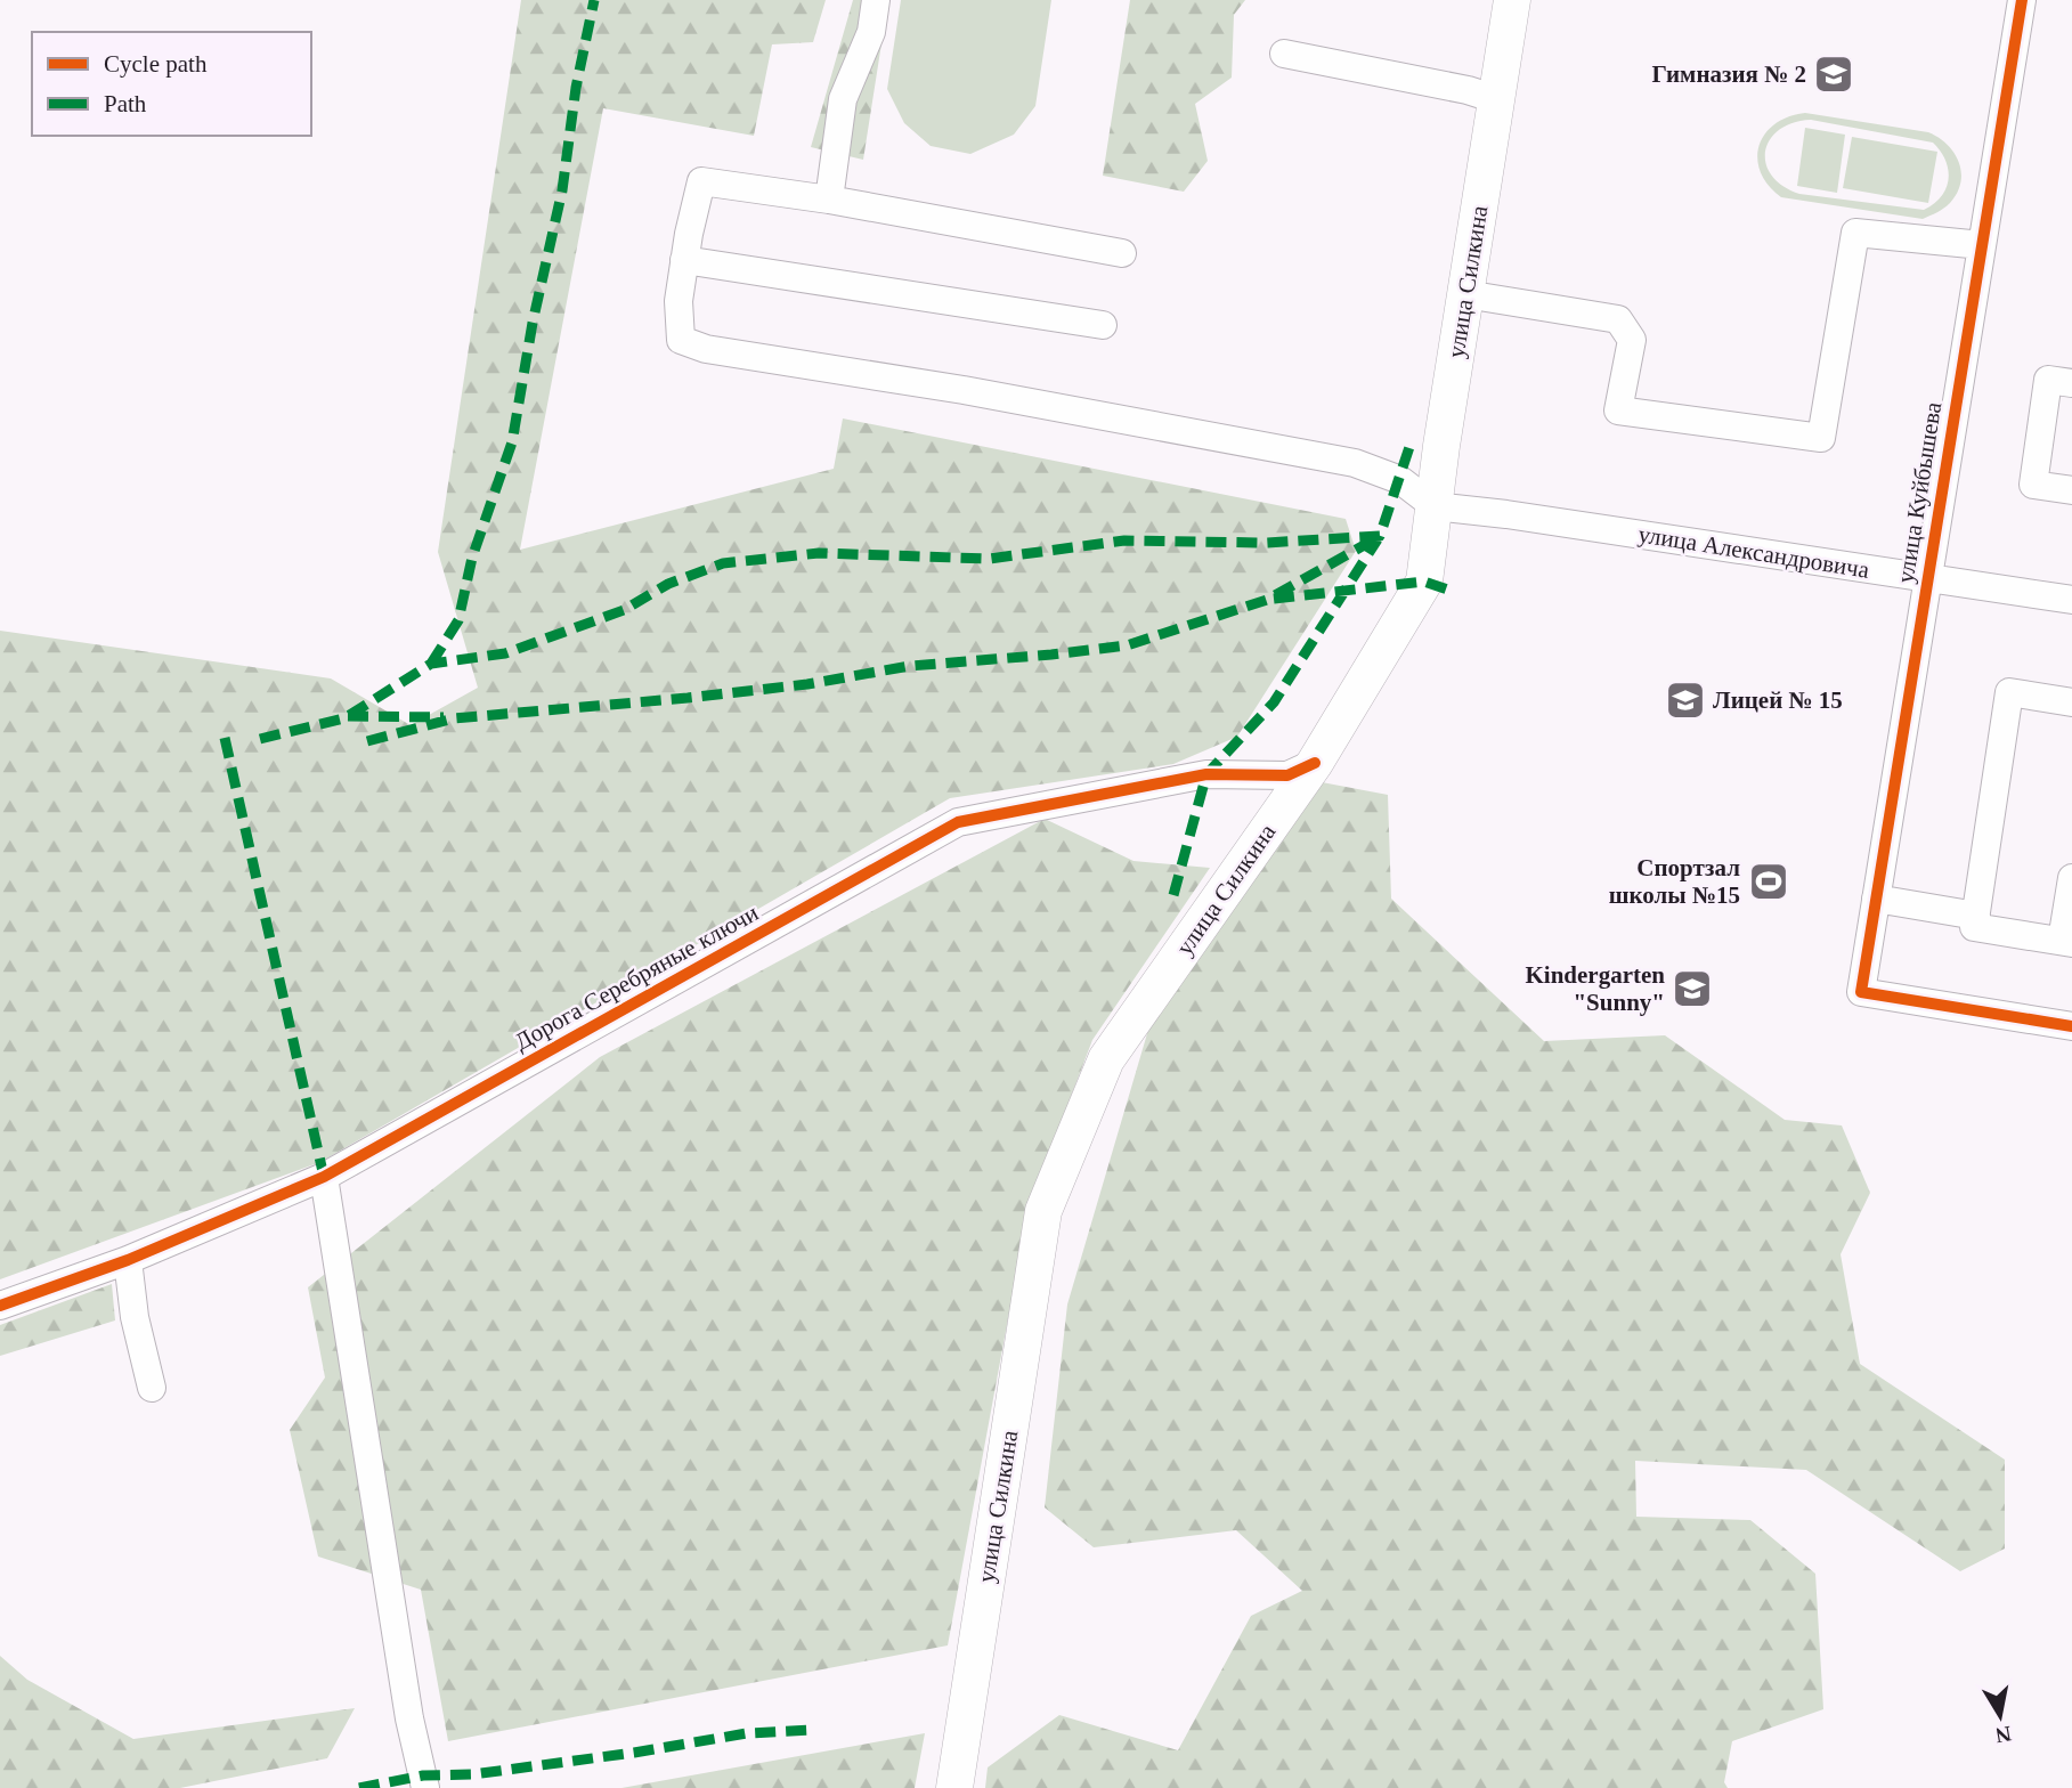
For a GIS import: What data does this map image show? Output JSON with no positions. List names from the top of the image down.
{
  "streets": {
    "main road": ["улица Силкина"],
    "street": ["улица Куйбышева", "улица Александровича", "Дорога Серебряные ключи"]
  },
  "crossings": [
    ["улица Силкина", "улица Александровича"],
    ["улица Силкина", "Дорога Серебряные ключи"],
    ["улица Куйбышева", "улица Александровича"]
  ],
  "places": {
    "school or university": ["Гимназия № 2", "Лицей № 15", "Kindergarten \"Sunny\""],
    "sports": ["Спортзал школы №15"]
  },
  "legend": ["Cycle path", "Path"],
  "north": "bottom"
}
